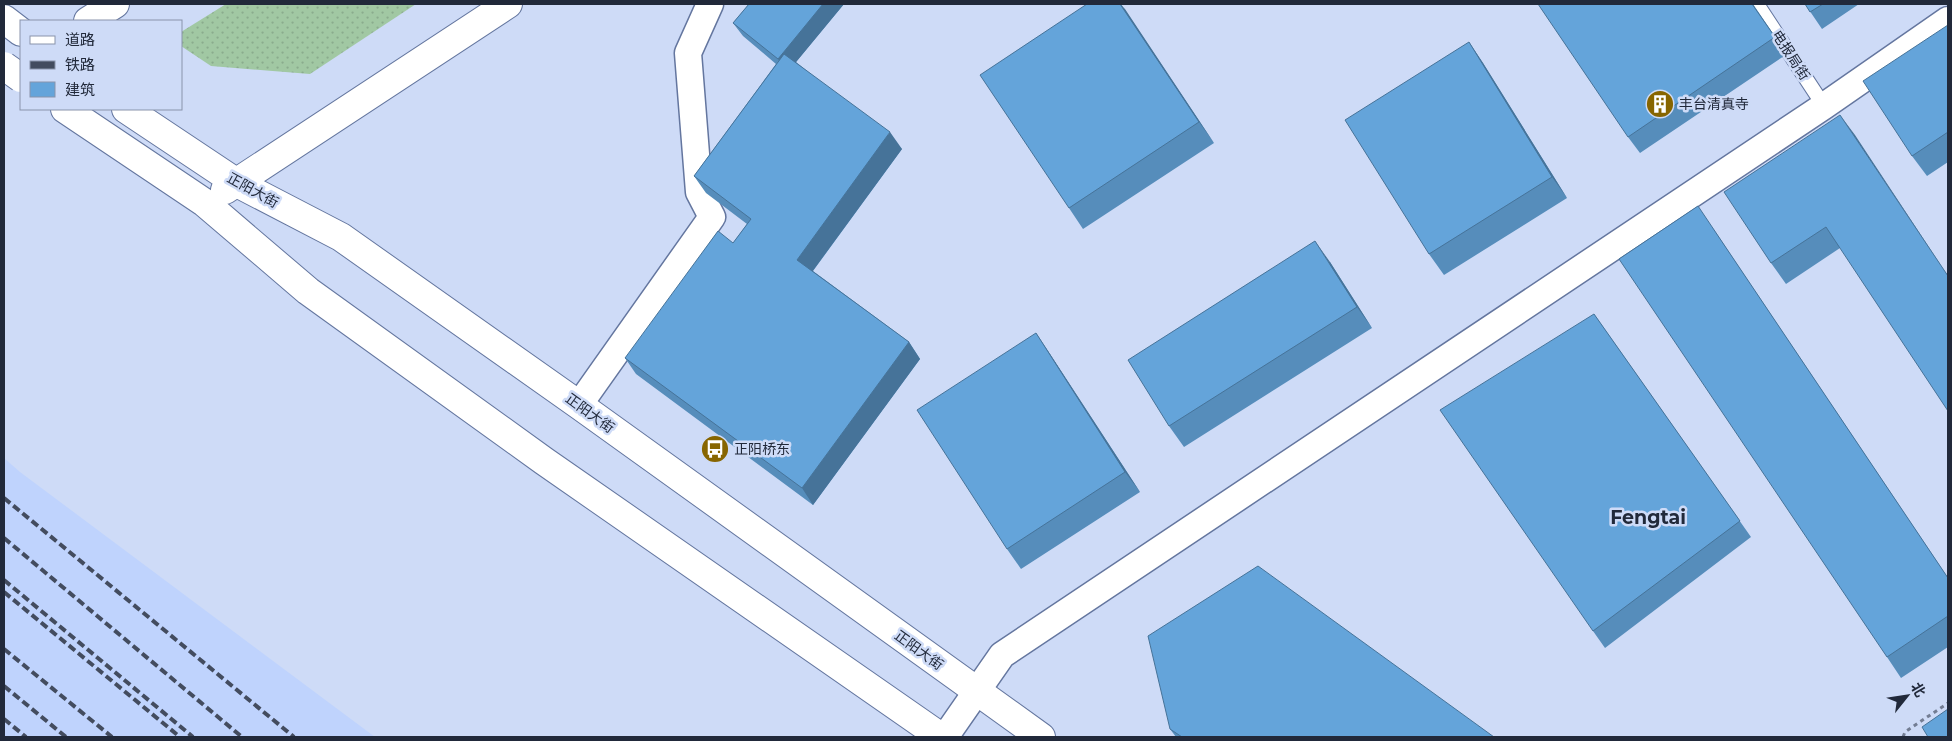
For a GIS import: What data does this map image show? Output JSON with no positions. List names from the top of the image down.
{
  "streets": {
    "main road": ["正阳大街"],
    "lane": ["电报局街"]
  },
  "districts": ["Fengtai"],
  "places": {
    "building": ["丰台清真寺"],
    "bus stop": ["正阳桥东"]
  },
  "legend": ["道路", "铁路", "建筑"],
  "north": "top right"
}
